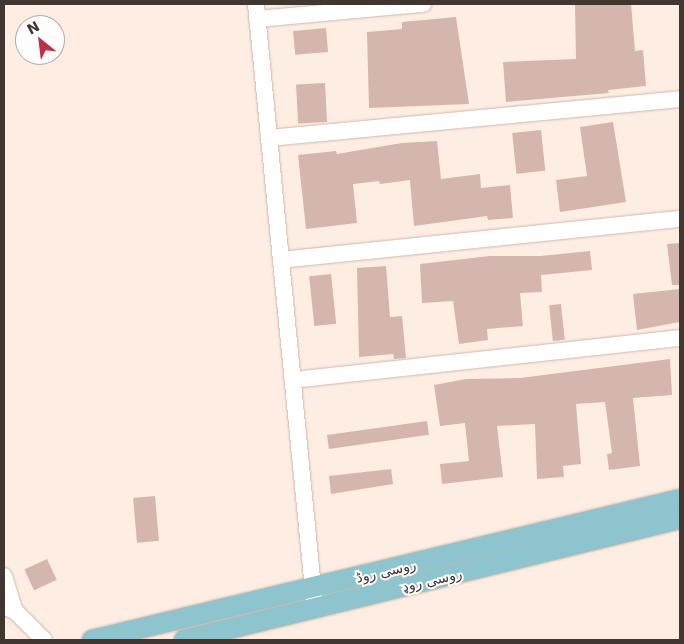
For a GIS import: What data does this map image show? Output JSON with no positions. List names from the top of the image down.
{
  "streets": {
    "main road": ["روسی روڈ", "روسی روډ"]
  },
  "north": "top left"
}
